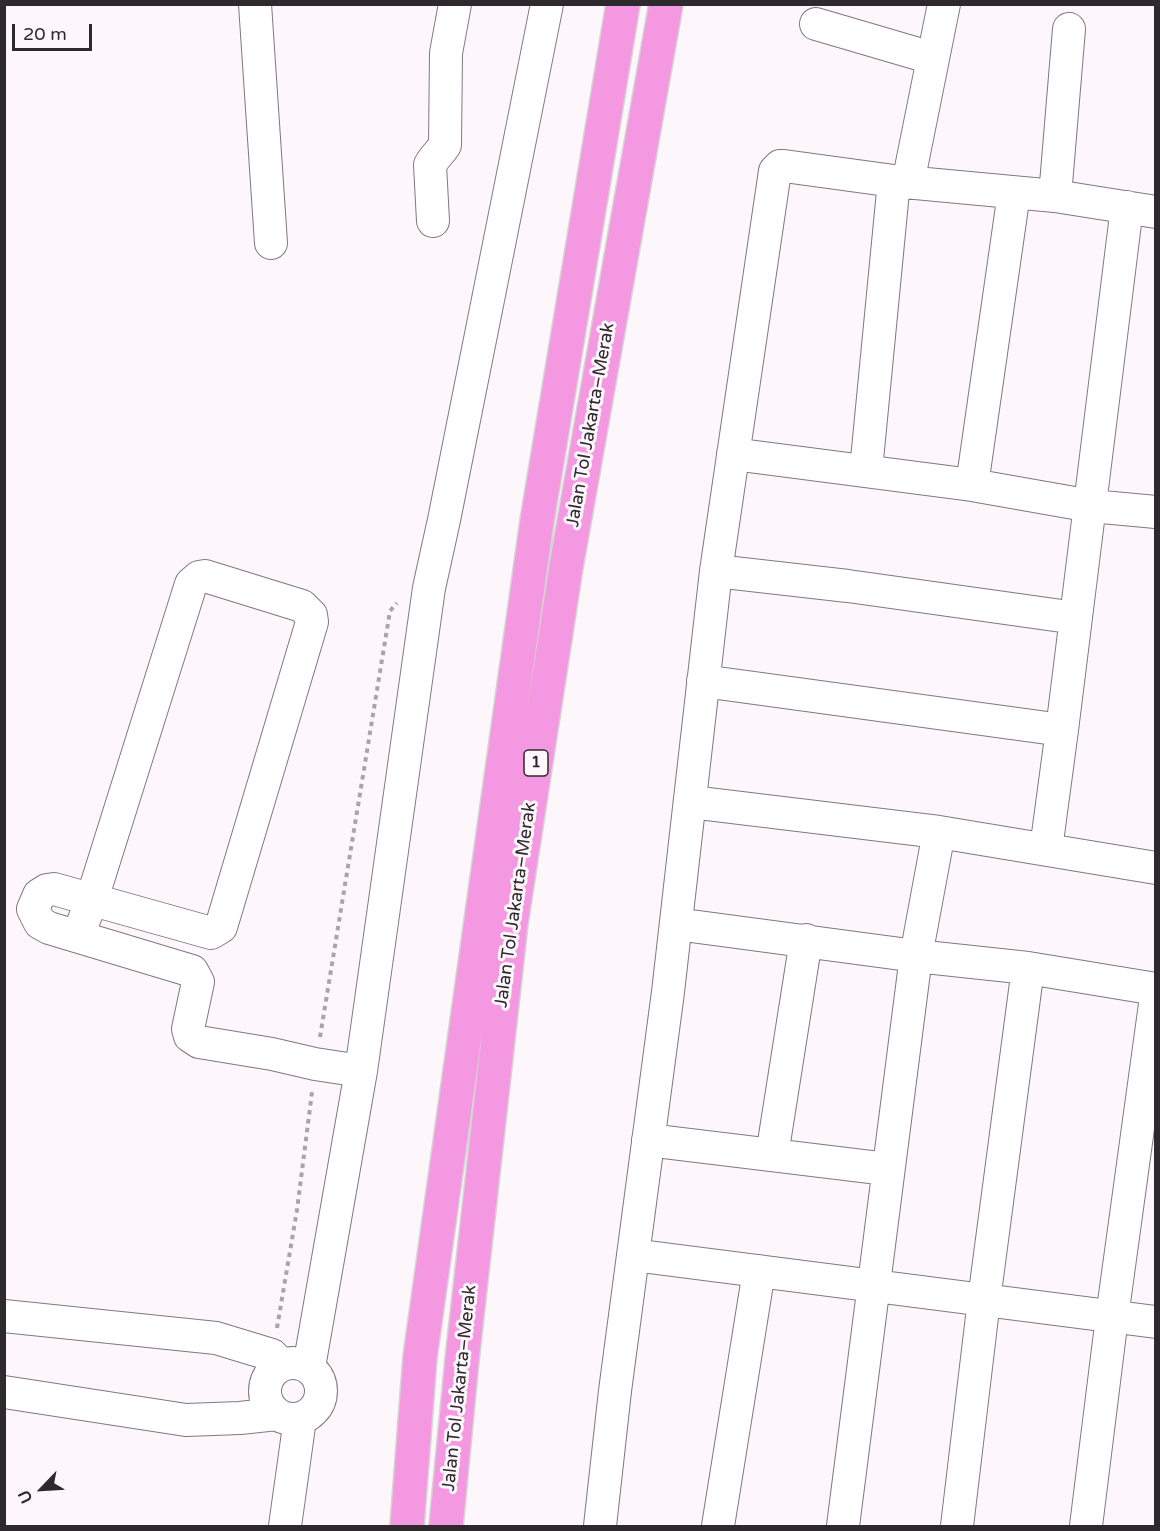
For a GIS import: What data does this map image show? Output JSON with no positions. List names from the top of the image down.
{
  "streets": {
    "highway": ["Jalan Tol Jakarta–Merak", "1"]
  },
  "scale_bar": "20 m",
  "north": "bottom left"
}
